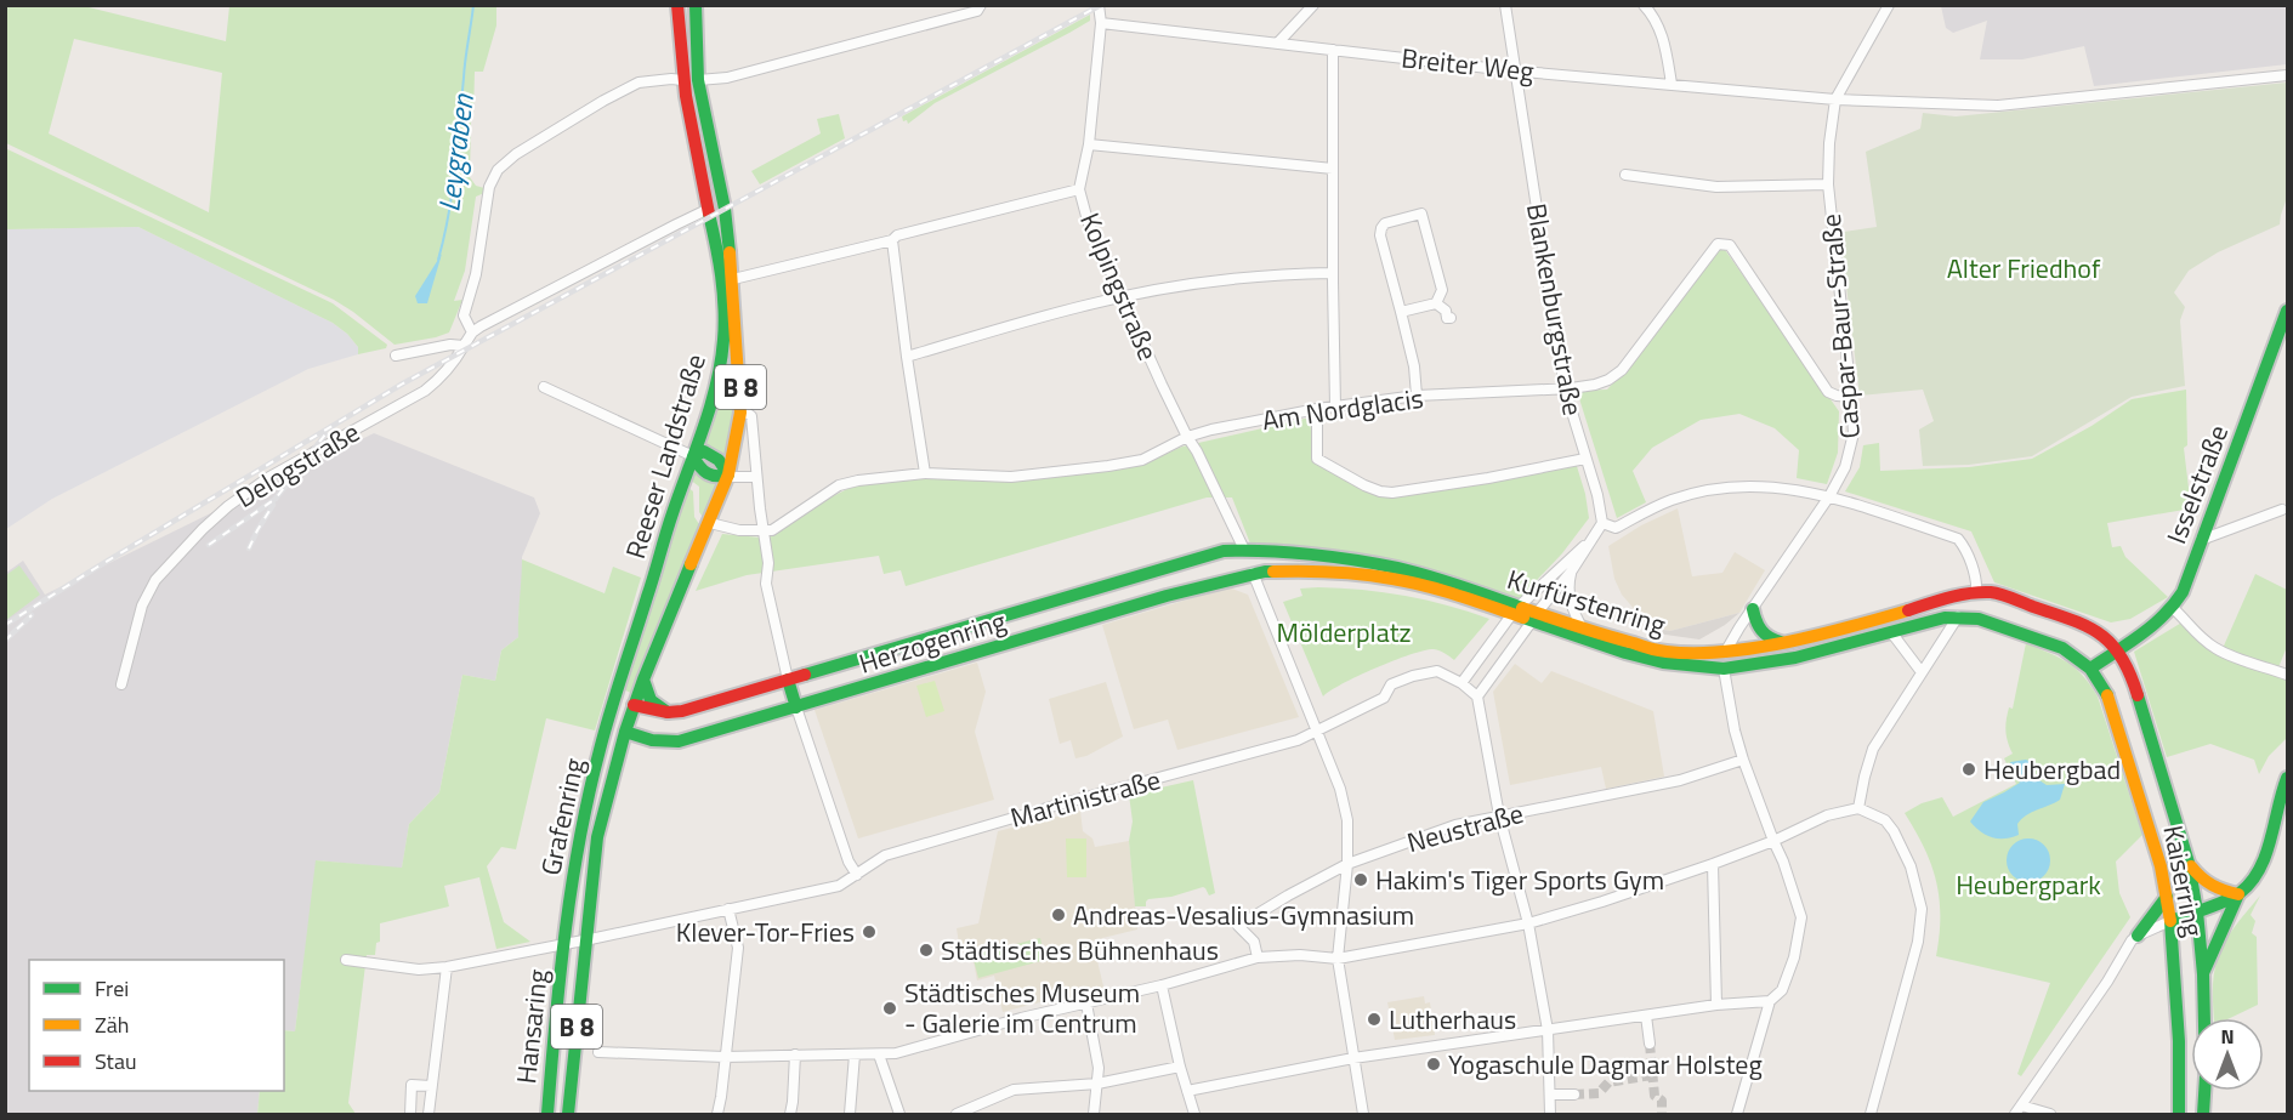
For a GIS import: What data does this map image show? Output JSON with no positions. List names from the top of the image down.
{
  "streets": {
    "main road": [
      "B 8",
      "Reeser Landstraße",
      "Isselstraße",
      "Kurfürstenring",
      "Herzogenring",
      "Grafenring",
      "Kaiserring",
      "Hansaring"
    ],
    "street": [
      "Breiter Weg",
      "Kolpingstraße",
      "Blankenburgstraße",
      "Caspar-Baur-Straße",
      "Am Nordglacis",
      "Delogstraße",
      "Martinistraße",
      "Neustraße"
    ]
  },
  "crossings": [
    ["Breiter Weg", "Kolpingstraße"],
    ["Breiter Weg", "Blankenburgstraße"],
    ["Breiter Weg", "Caspar-Baur-Straße"],
    ["Kolpingstraße", "Am Nordglacis"],
    ["Kolpingstraße", "Kurfürstenring"],
    ["Kolpingstraße", "Herzogenring"],
    ["Blankenburgstraße", "Am Nordglacis"],
    ["Caspar-Baur-Straße", "Am Nordglacis"],
    ["Caspar-Baur-Straße", "Kurfürstenring"],
    ["Reeser Landstraße", "Delogstraße"],
    ["Reeser Landstraße", "Herzogenring"],
    ["Reeser Landstraße", "Grafenring"],
    ["Isselstraße", "Kurfürstenring"],
    ["Isselstraße", "Kaiserring"],
    ["Kurfürstenring", "Herzogenring"],
    ["Kurfürstenring", "Kaiserring"],
    ["Herzogenring", "Grafenring"],
    ["Martinistraße", "Grafenring"],
    ["Martinistraße", "Hansaring"],
    ["Grafenring", "Hansaring"]
  ],
  "water": ["Leygraben"],
  "parks": ["Alter Friedhof", "Mölderplatz", "Heubergpark"],
  "places": [
    "Heubergbad",
    "Hakim's Tiger Sports Gym",
    "Andreas-Vesalius-Gymnasium",
    "Klever-Tor-Fries",
    "Städtisches Bühnenhaus",
    "Städtisches Museum - Galerie im Centrum",
    "Lutherhaus",
    "Yogaschule Dagmar Holsteg"
  ],
  "legend": ["Frei", "Zäh", "Stau"],
  "north": "top"
}
